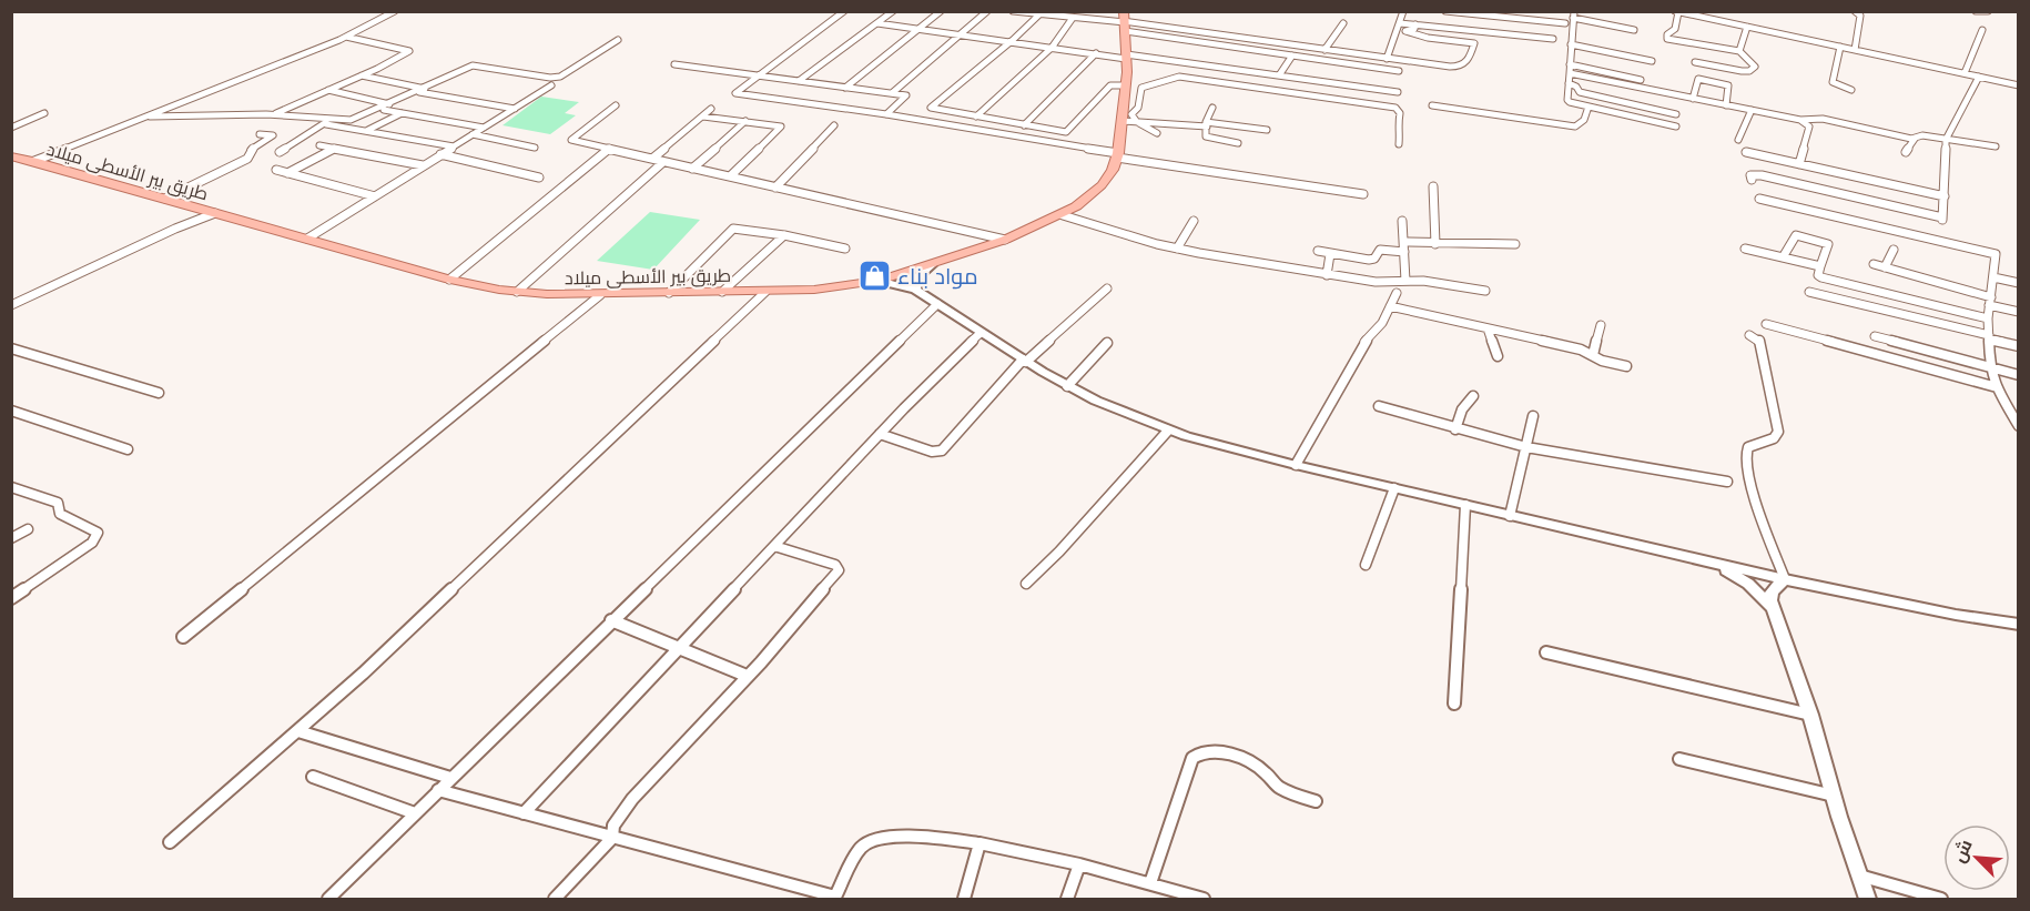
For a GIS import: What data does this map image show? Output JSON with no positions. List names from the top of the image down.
{
  "streets": {
    "main road": ["طريق بير الأسطى ميلاد"]
  },
  "places": {
    "shop": ["مواد بناء"]
  },
  "north": "top left"
}
